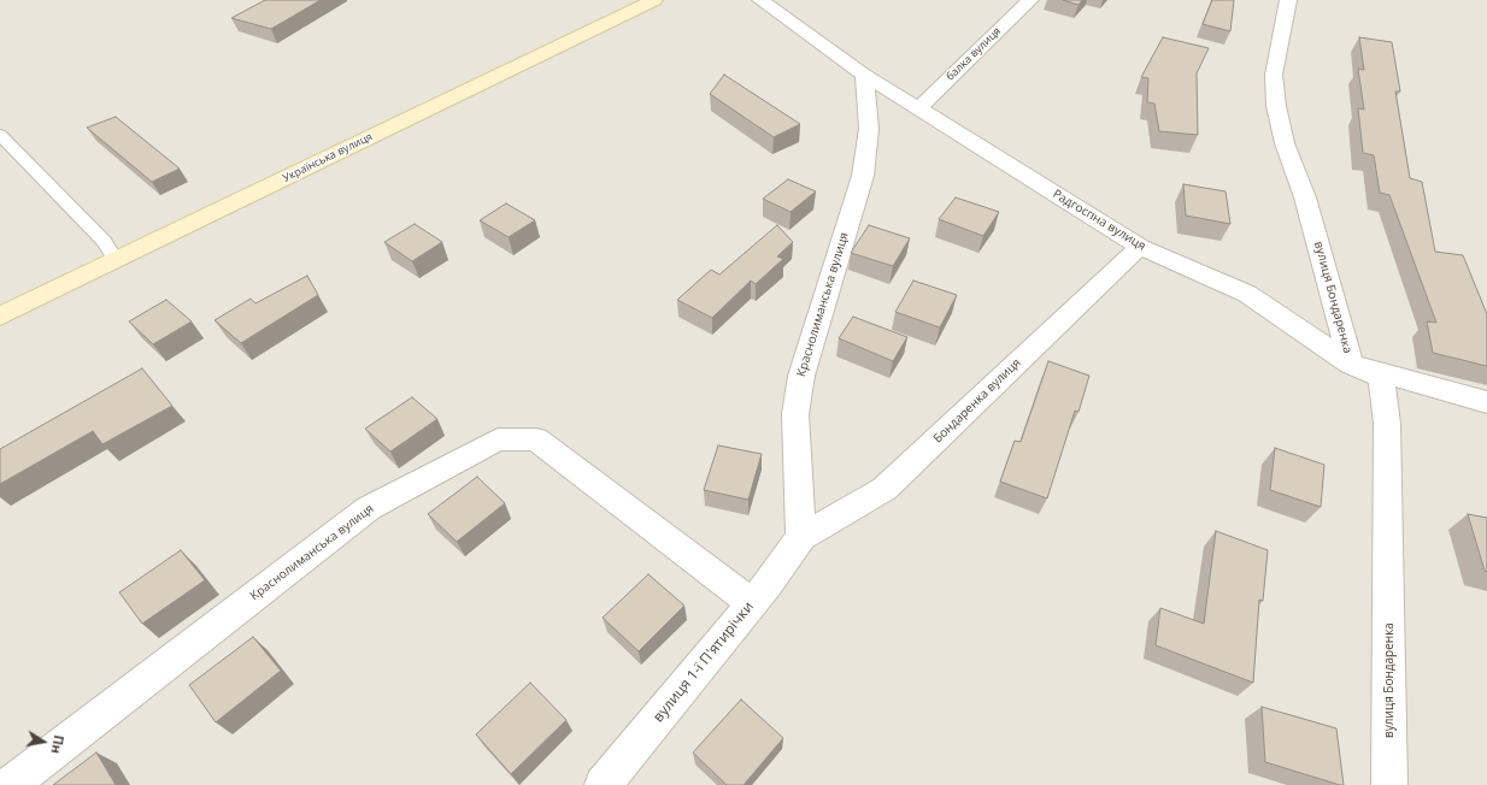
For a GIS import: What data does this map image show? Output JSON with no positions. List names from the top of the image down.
{
  "streets": {
    "street": [
      "балка вулиця",
      "Українська вулиця",
      "Радгоспна вулиця",
      "вулиця Бондаренка",
      "Краснолиманська вулиця",
      "Бондаренка вулиця",
      "вулиця 1-ї П'ятирічки"
    ]
  },
  "crossings": [
    ["балка вулиця", "Радгоспна вулиця"],
    ["Радгоспна вулиця", "вулиця Бондаренка"],
    ["Радгоспна вулиця", "Краснолиманська вулиця"],
    ["Радгоспна вулиця", "Бондаренка вулиця"],
    ["Краснолиманська вулиця", "Бондаренка вулиця"],
    ["Краснолиманська вулиця", "вулиця 1-ї П'ятирічки"],
    ["Бондаренка вулиця", "вулиця 1-ї П'ятирічки"]
  ],
  "north": "right"
}
